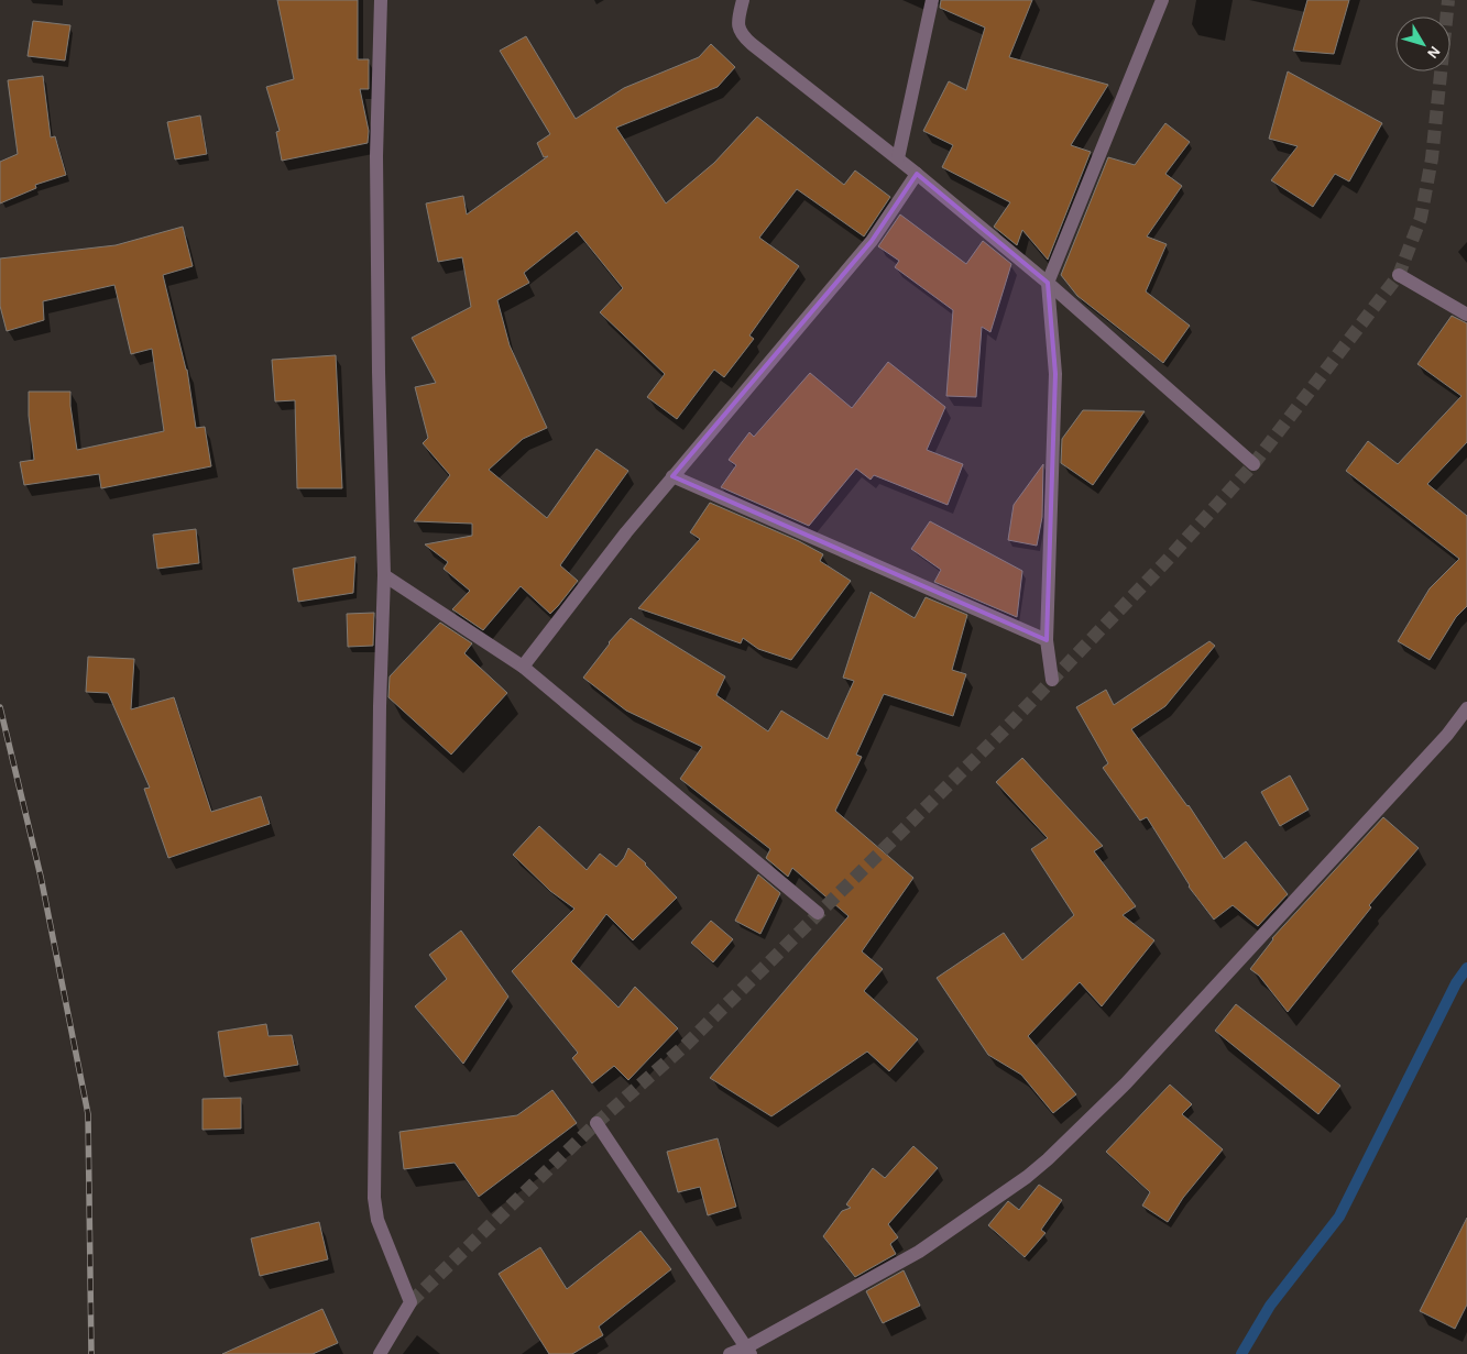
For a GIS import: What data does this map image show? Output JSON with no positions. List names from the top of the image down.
{
  "north": "bottom right"
}
